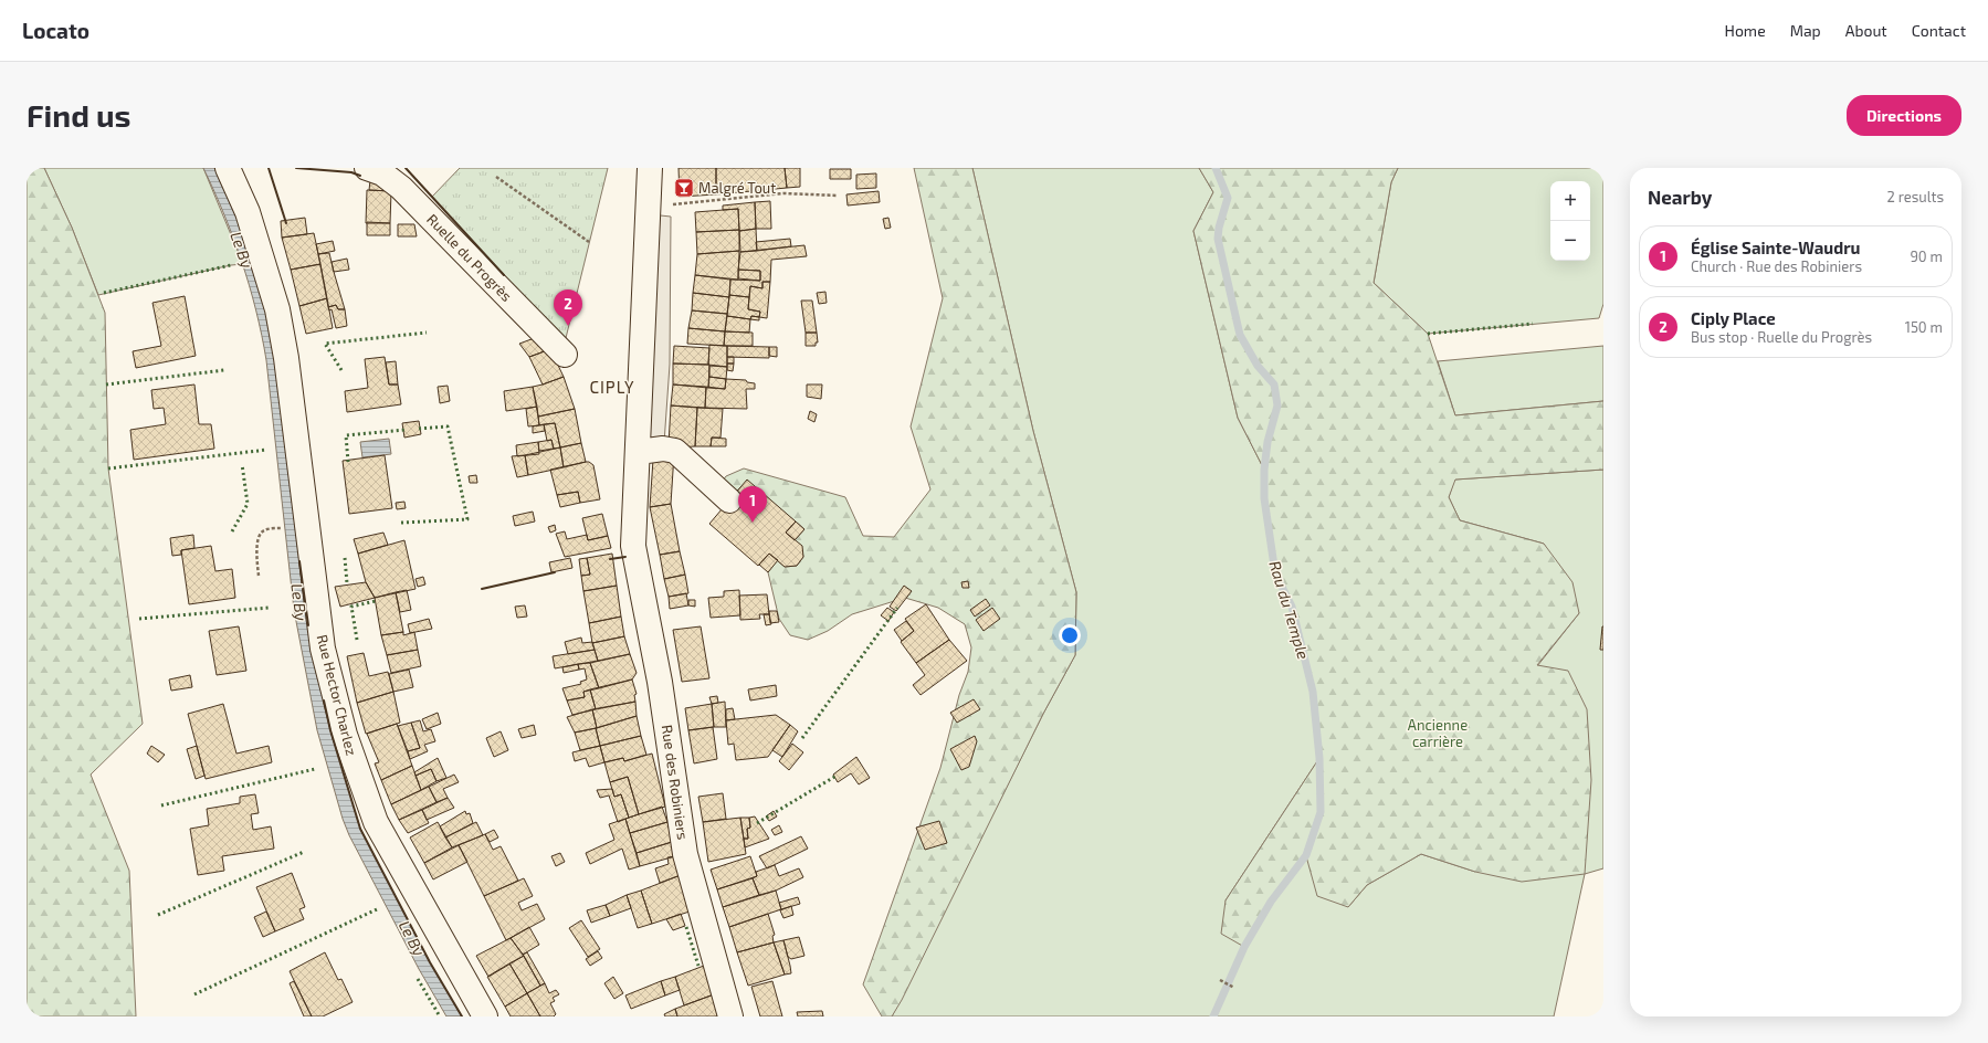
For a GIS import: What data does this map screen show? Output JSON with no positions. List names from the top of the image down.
{
  "streets": {
    "street": ["Ruelle du Progrès", "Rue Hector Charlez", "Rue des Robiniers"]
  },
  "districts": ["CIPLY"],
  "water": ["Le By", "Rau du Temple"],
  "parks": ["Ancienne carrière"],
  "places": {
    "bar": ["Malgré Tout"]
  },
  "page": {
    "header": "Locato",
    "nav": [
      "Home",
      "Map",
      "About",
      "Contact"
    ],
    "buttons": "Directions",
    "title": "Find us",
    "heading": ["Nearby", "2 results"],
    "map_buttons": ["+", "−"],
    "list": [
      {
        "mark": "1",
        "name": "Église Sainte-Waudru",
        "note": "Church · Rue des Robiniers",
        "value": "90 m"
      },
      {
        "mark": "2",
        "name": "Ciply Place",
        "note": "Bus stop · Ruelle du Progrès",
        "value": "150 m"
      }
    ],
    "pins": ["2", "1"]
  }
}
